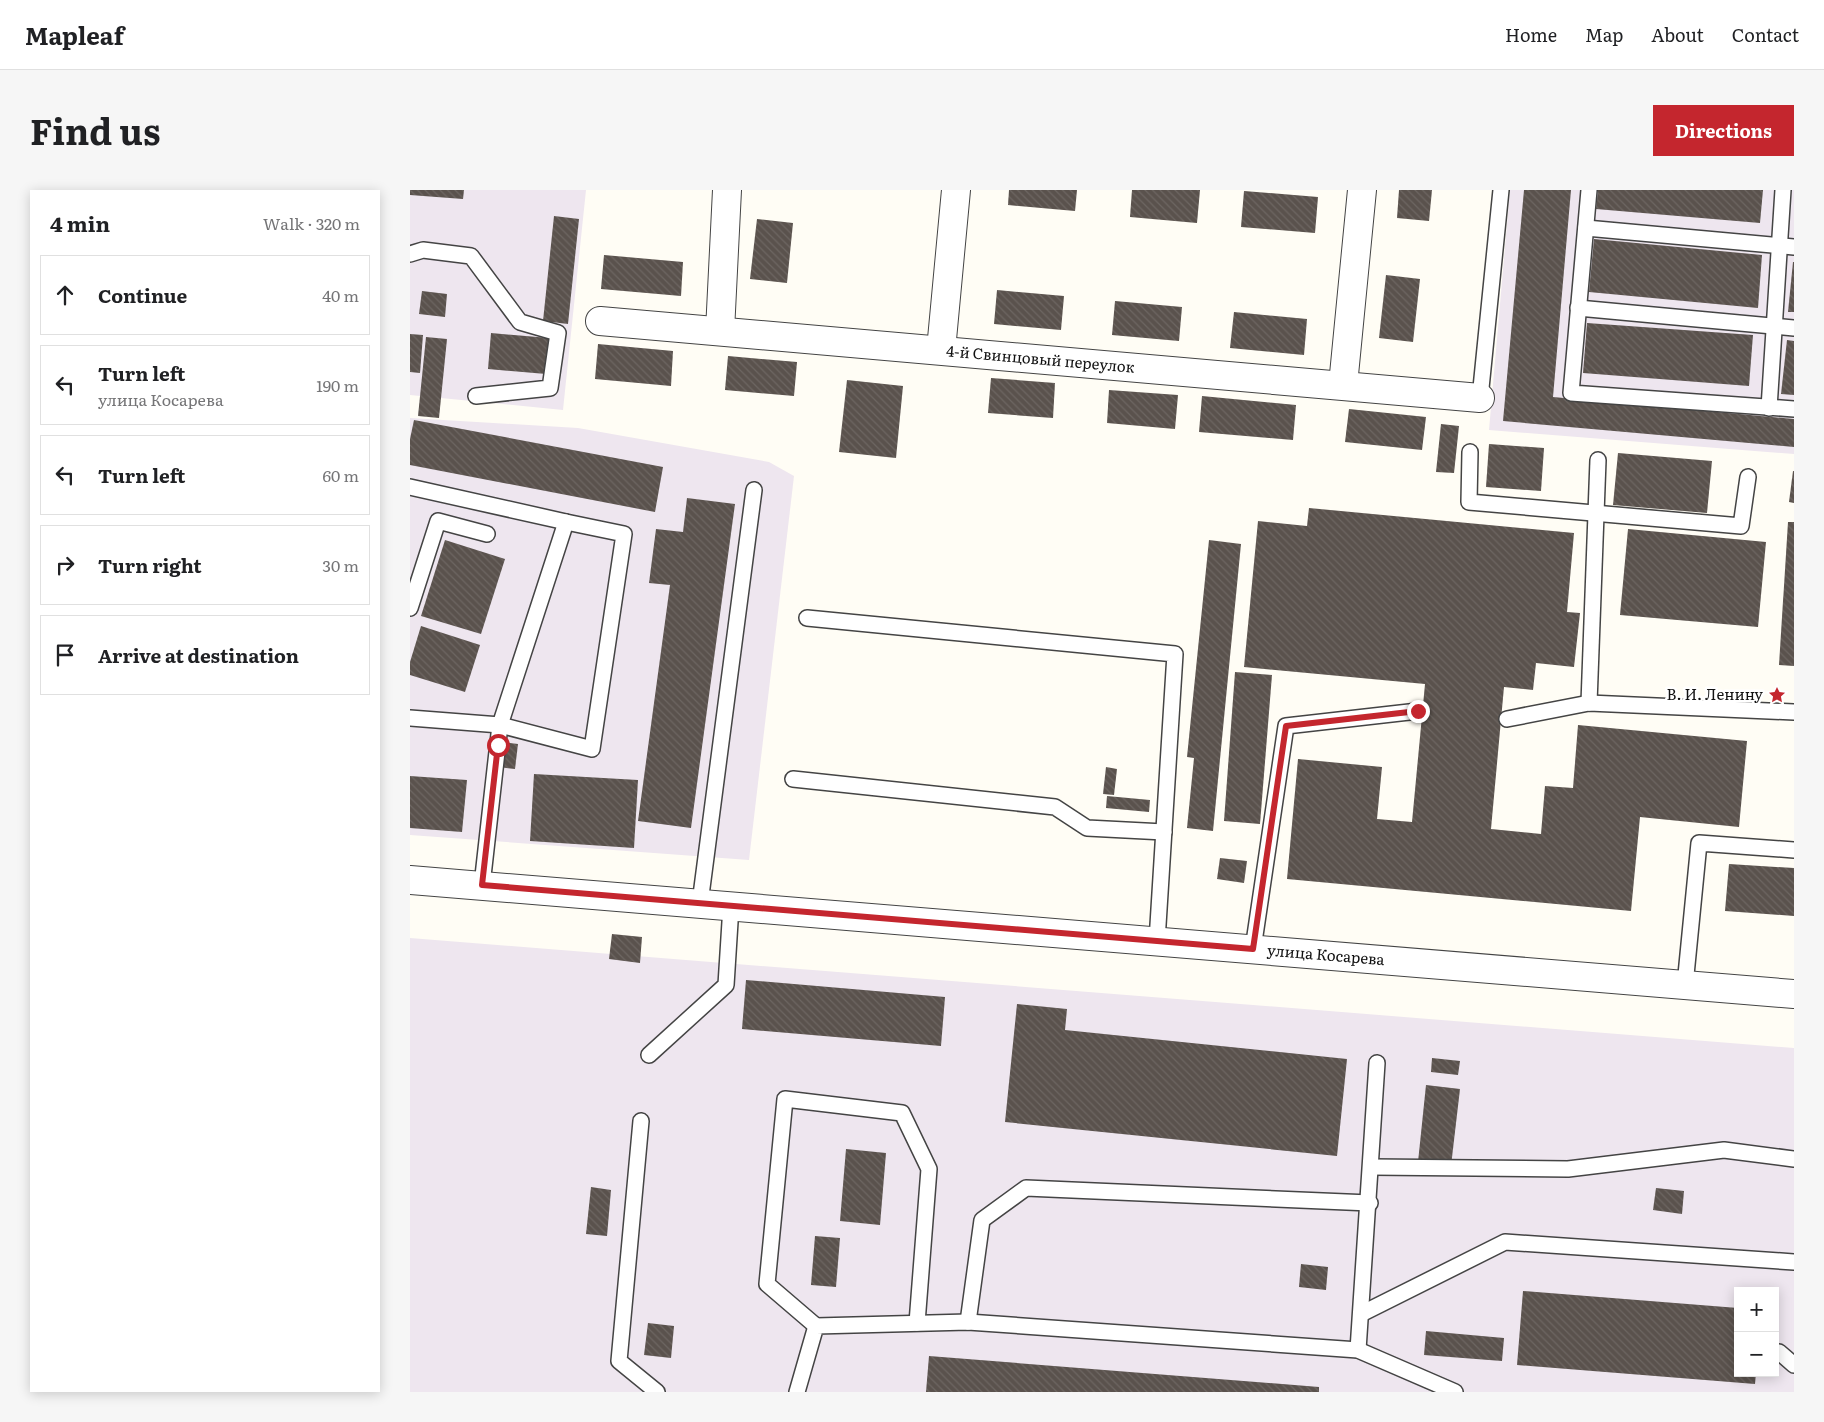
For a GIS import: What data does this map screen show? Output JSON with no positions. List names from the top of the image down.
{
  "streets": {
    "street": ["4-й Свинцовый переулок", "улица Косарева"]
  },
  "places": {
    "place": ["В. И. Ленину"]
  },
  "page": {
    "header": "Mapleaf",
    "nav": [
      "Home",
      "Map",
      "About",
      "Contact"
    ],
    "title": "Find us",
    "buttons": "Directions",
    "heading": ["4 min", "Walk · 320 m"],
    "list": [
      ["Continue", "40 m"],
      ["Turn left", "улица Косарева", "190 m"],
      ["Turn left", "60 m"],
      ["Turn right", "30 m"],
      "Arrive at destination"
    ],
    "map_buttons": ["+", "−"]
  }
}
